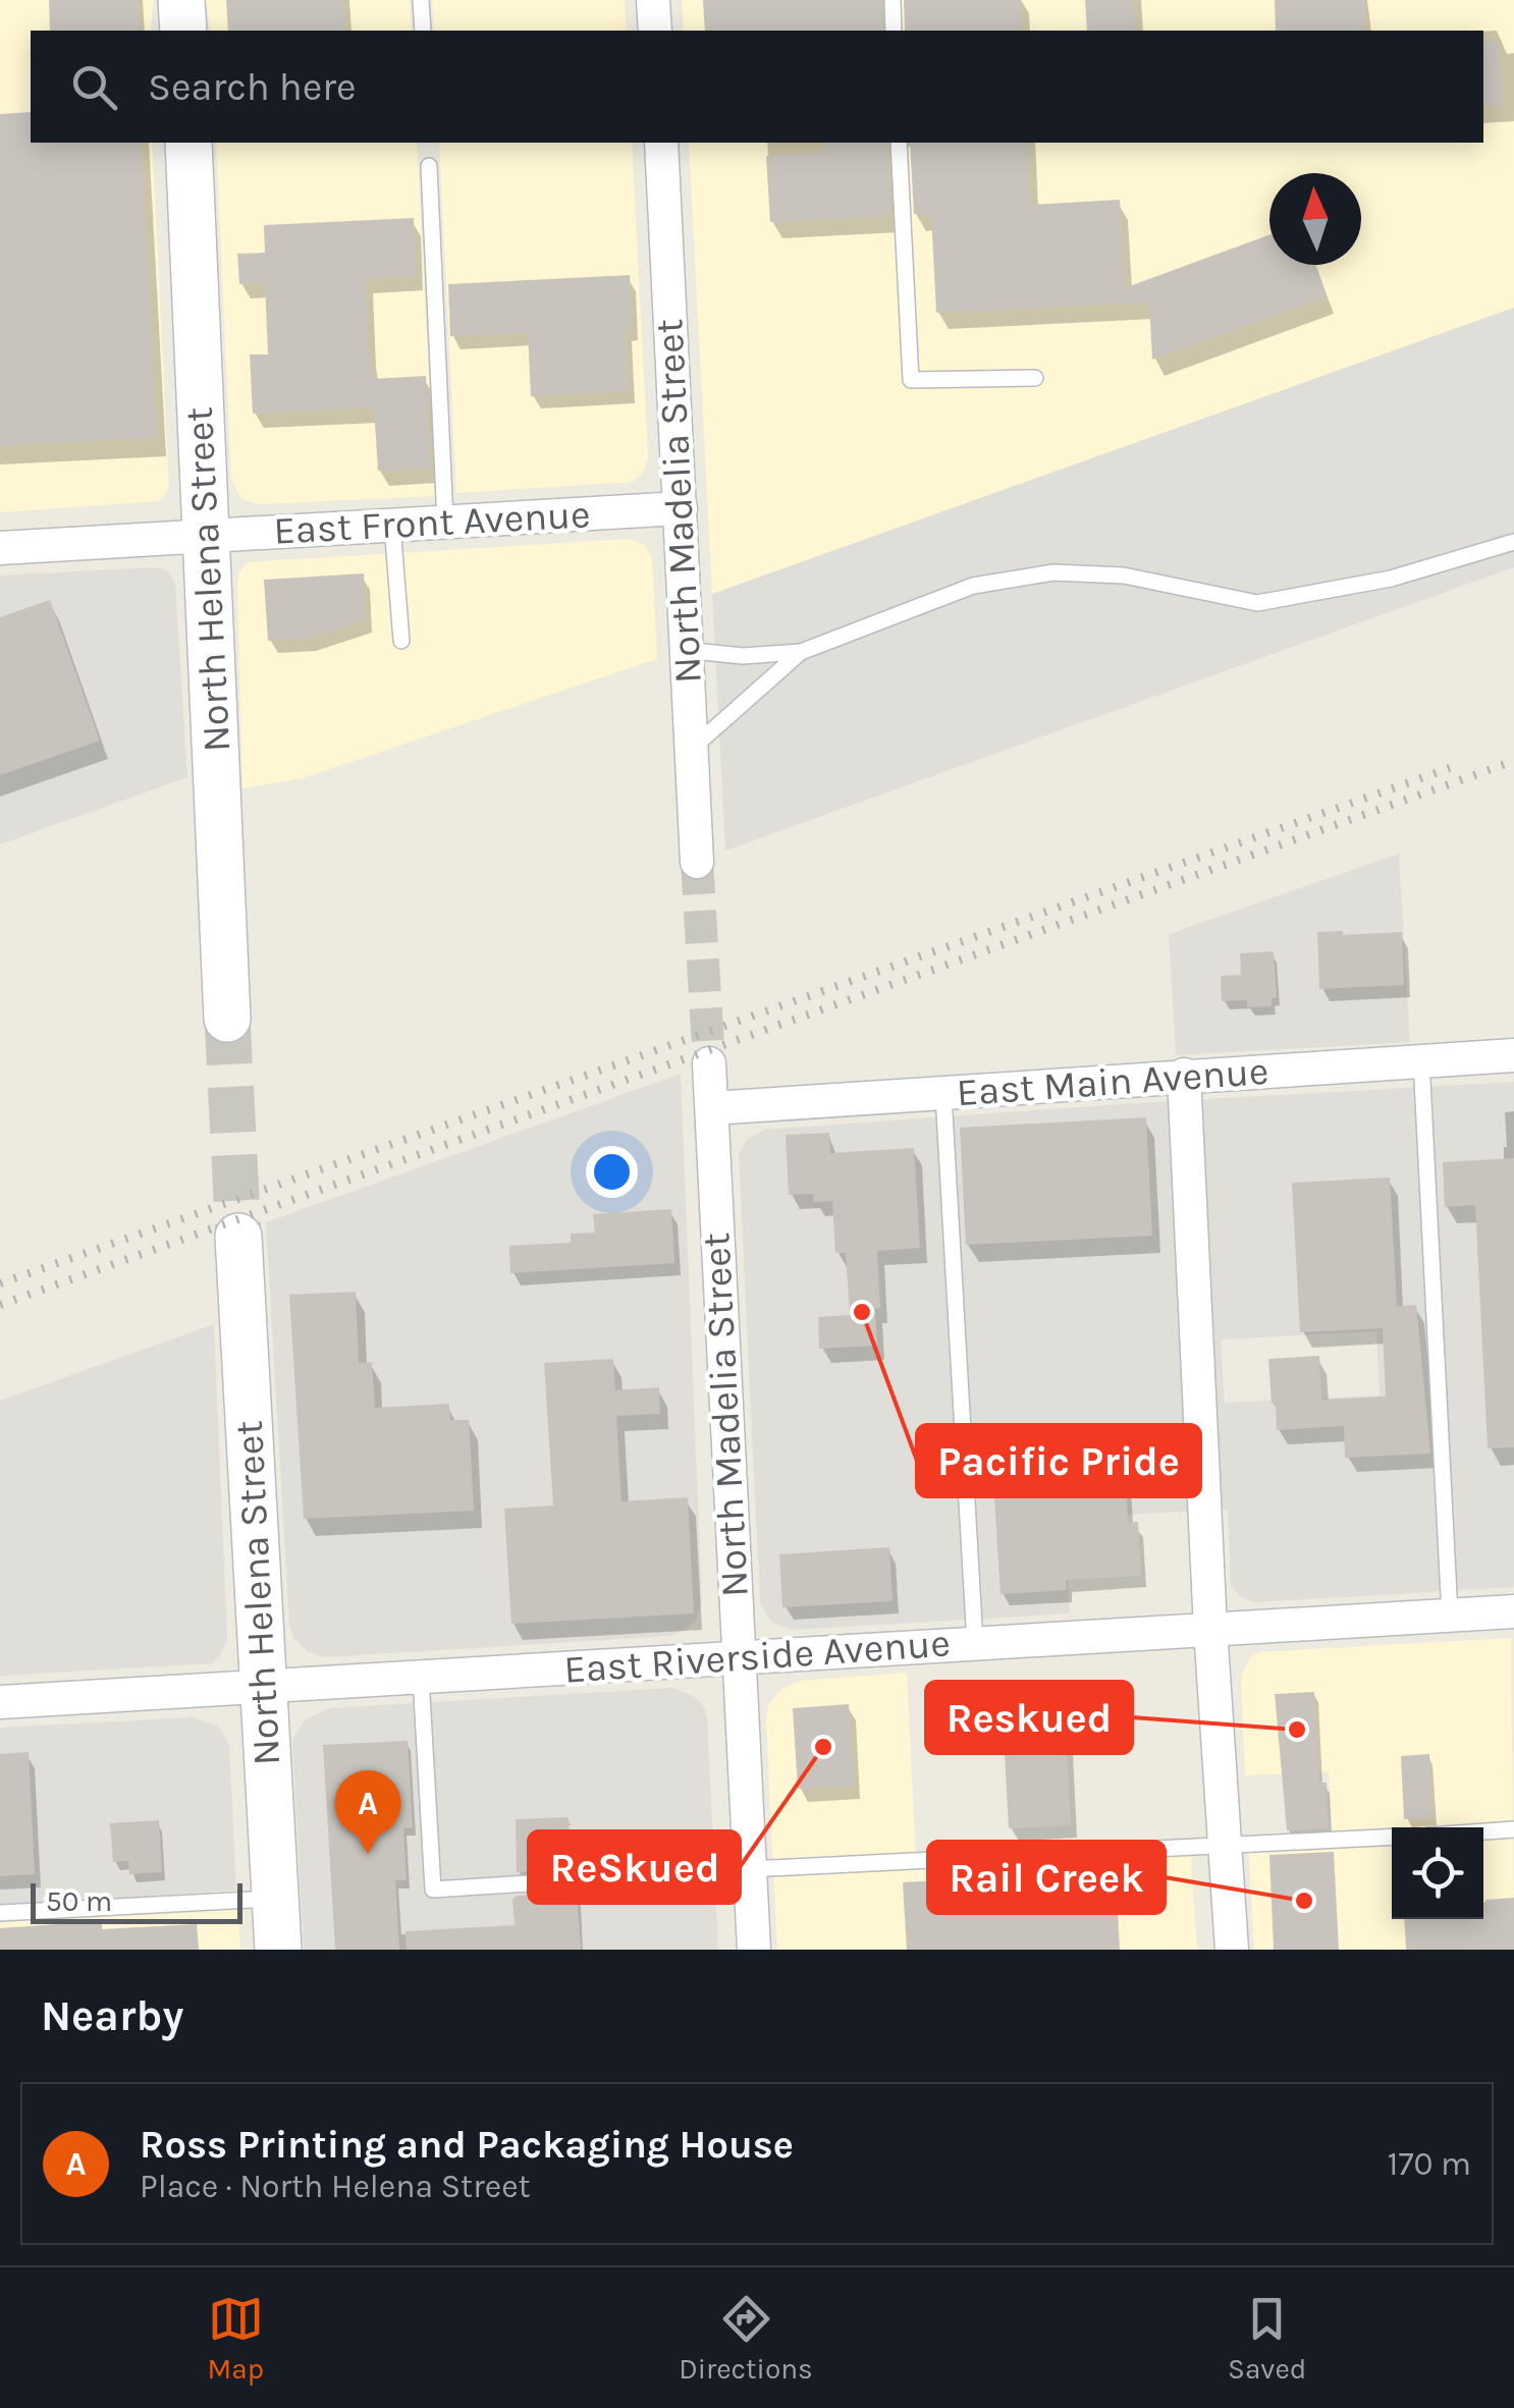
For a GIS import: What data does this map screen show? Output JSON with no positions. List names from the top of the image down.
{
  "streets": {
    "street": [
      "North Madelia Street",
      "East Front Avenue",
      "North Helena Street",
      "East Main Avenue",
      "East Riverside Avenue"
    ]
  },
  "crossings": [
    ["North Madelia Street", "East Front Avenue"],
    ["North Madelia Street", "East Main Avenue"],
    ["North Madelia Street", "East Riverside Avenue"],
    ["East Front Avenue", "North Helena Street"],
    ["North Helena Street", "East Riverside Avenue"]
  ],
  "places": [
    "Pacific Pride",
    "Reskued",
    "ReSkued",
    "Rail Creek"
  ],
  "scale_bar": "50 m",
  "north": "top",
  "page": {
    "search": "Search here",
    "pins": "A",
    "scale": "50 m",
    "heading": "Nearby",
    "list": [
      {
        "mark": "A",
        "name": "Ross Printing and Packaging House",
        "note": "Place · North Helena Street",
        "value": "170 m"
      }
    ],
    "nav": ["Map", "Directions", "Saved"]
  }
}
